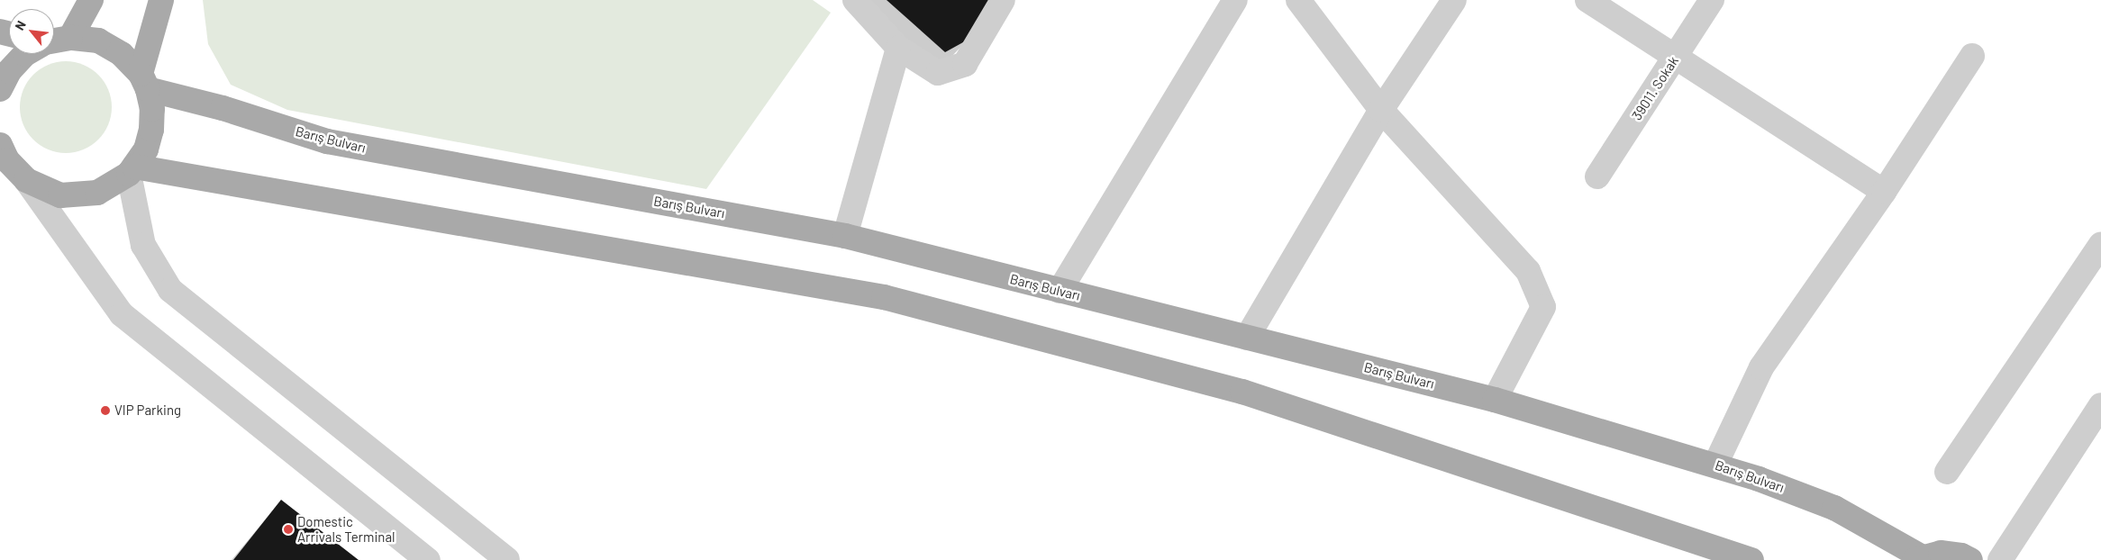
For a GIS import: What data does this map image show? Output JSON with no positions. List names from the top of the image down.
{
  "streets": {
    "main road": ["Barış Bulvarı"],
    "street": ["39011. Sokak"]
  },
  "places": ["VIP Parking", "Domestic Arrivals Terminal"],
  "north": "top left"
}
